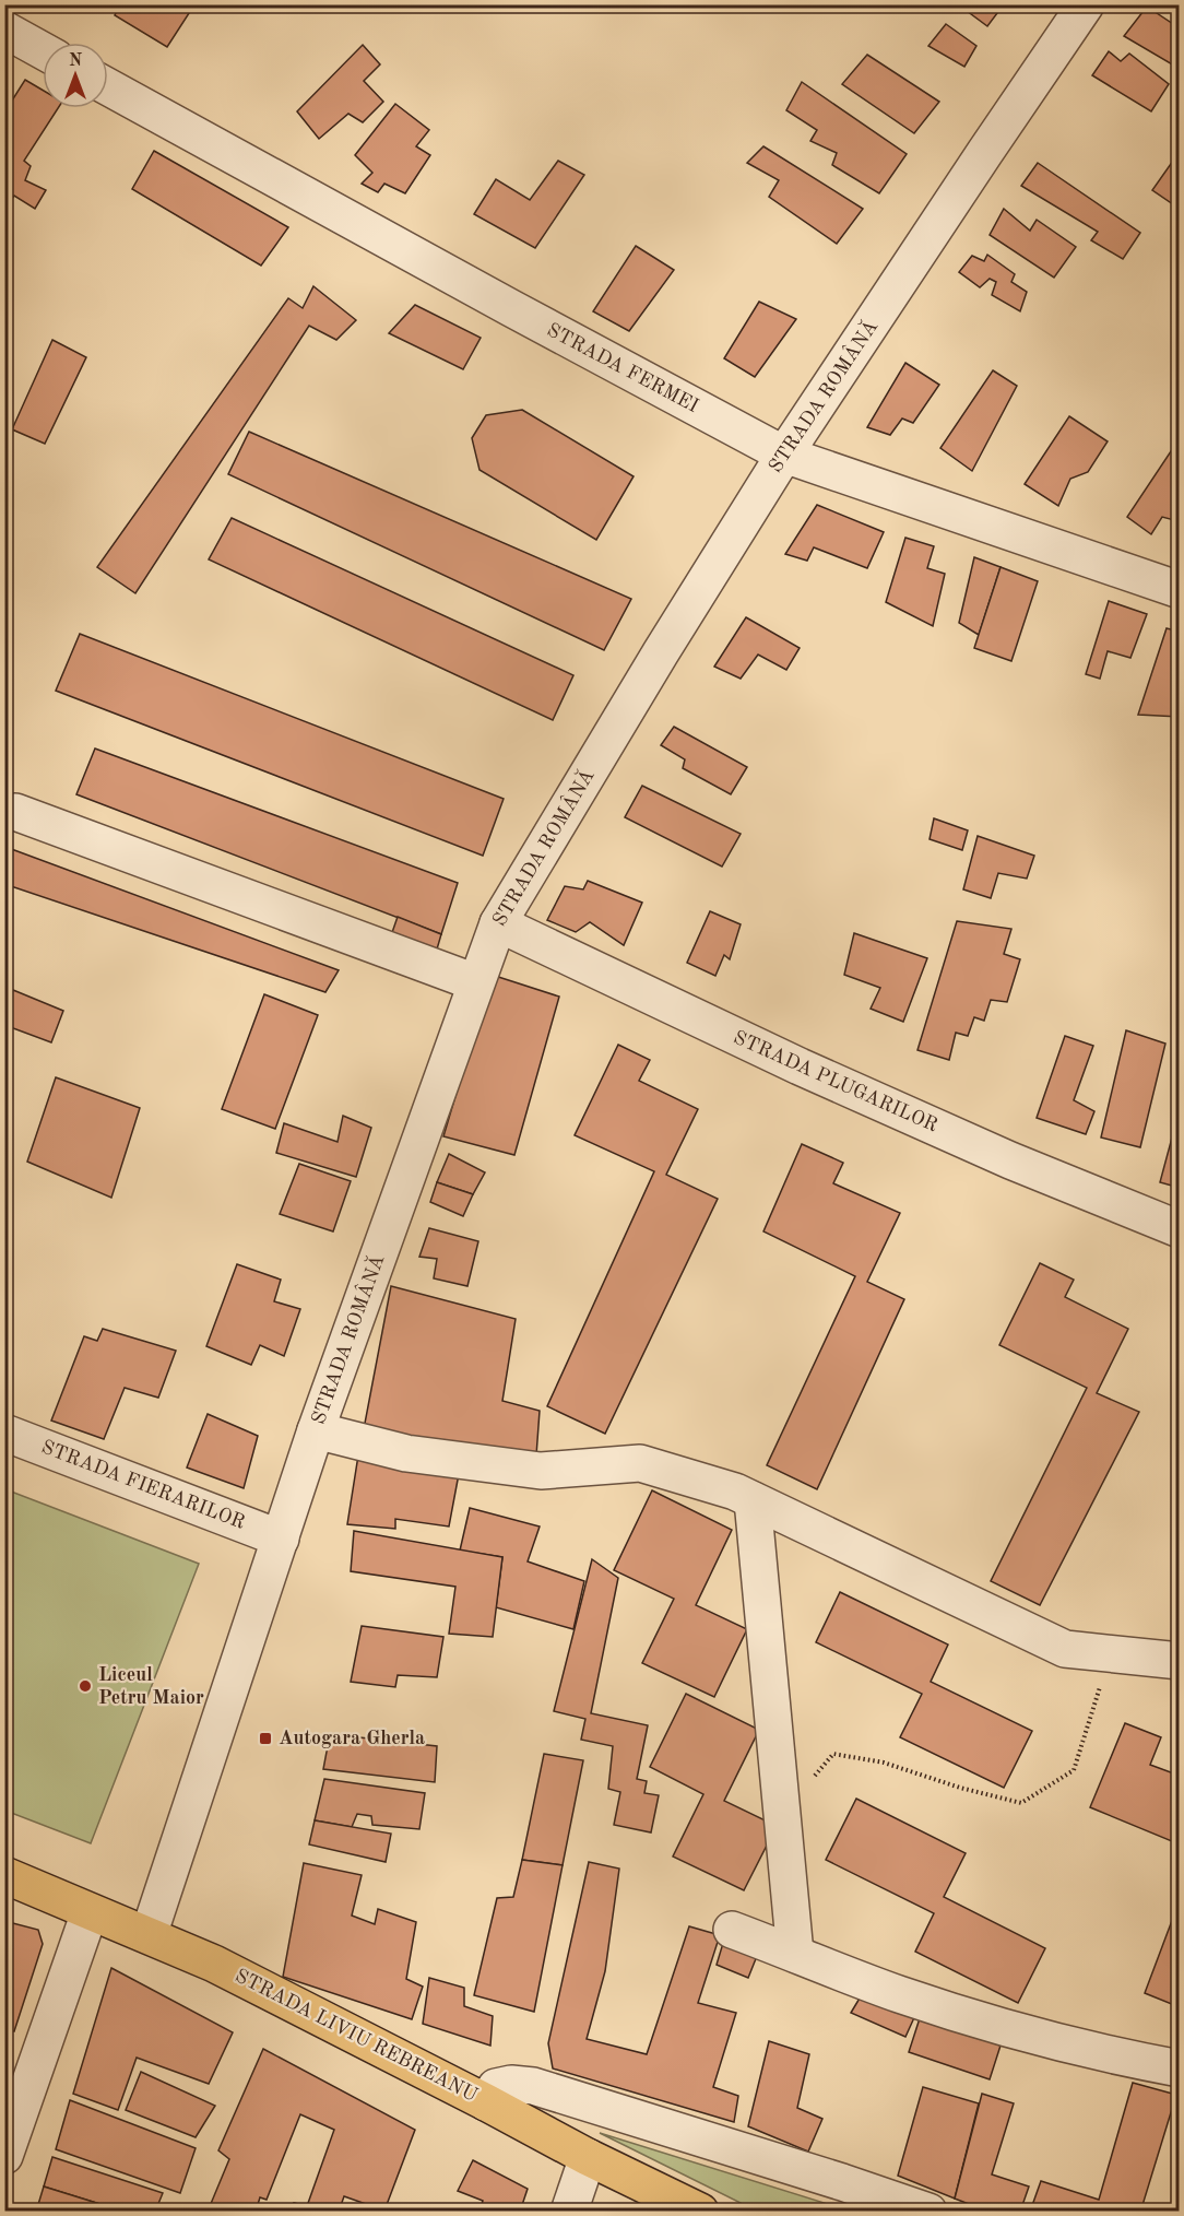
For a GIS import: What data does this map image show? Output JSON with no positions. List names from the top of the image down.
{
  "streets": {
    "main road": ["STRADA LIVIU REBREANU"],
    "street": [
      "STRADA FERMEI",
      "STRADA ROMÂNĂ",
      "STRADA PLUGARILOR",
      "STRADA FIERARILOR"
    ]
  },
  "crossings": [
    ["STRADA FERMEI", "STRADA ROMÂNĂ"],
    ["STRADA ROMÂNĂ", "STRADA PLUGARILOR"],
    ["STRADA ROMÂNĂ", "STRADA FIERARILOR"],
    ["STRADA ROMÂNĂ", "STRADA LIVIU REBREANU"]
  ],
  "places": {
    "other": ["Liceul Petru Maior"],
    "transit": ["Autogara Gherla"]
  },
  "north": "top"
}
